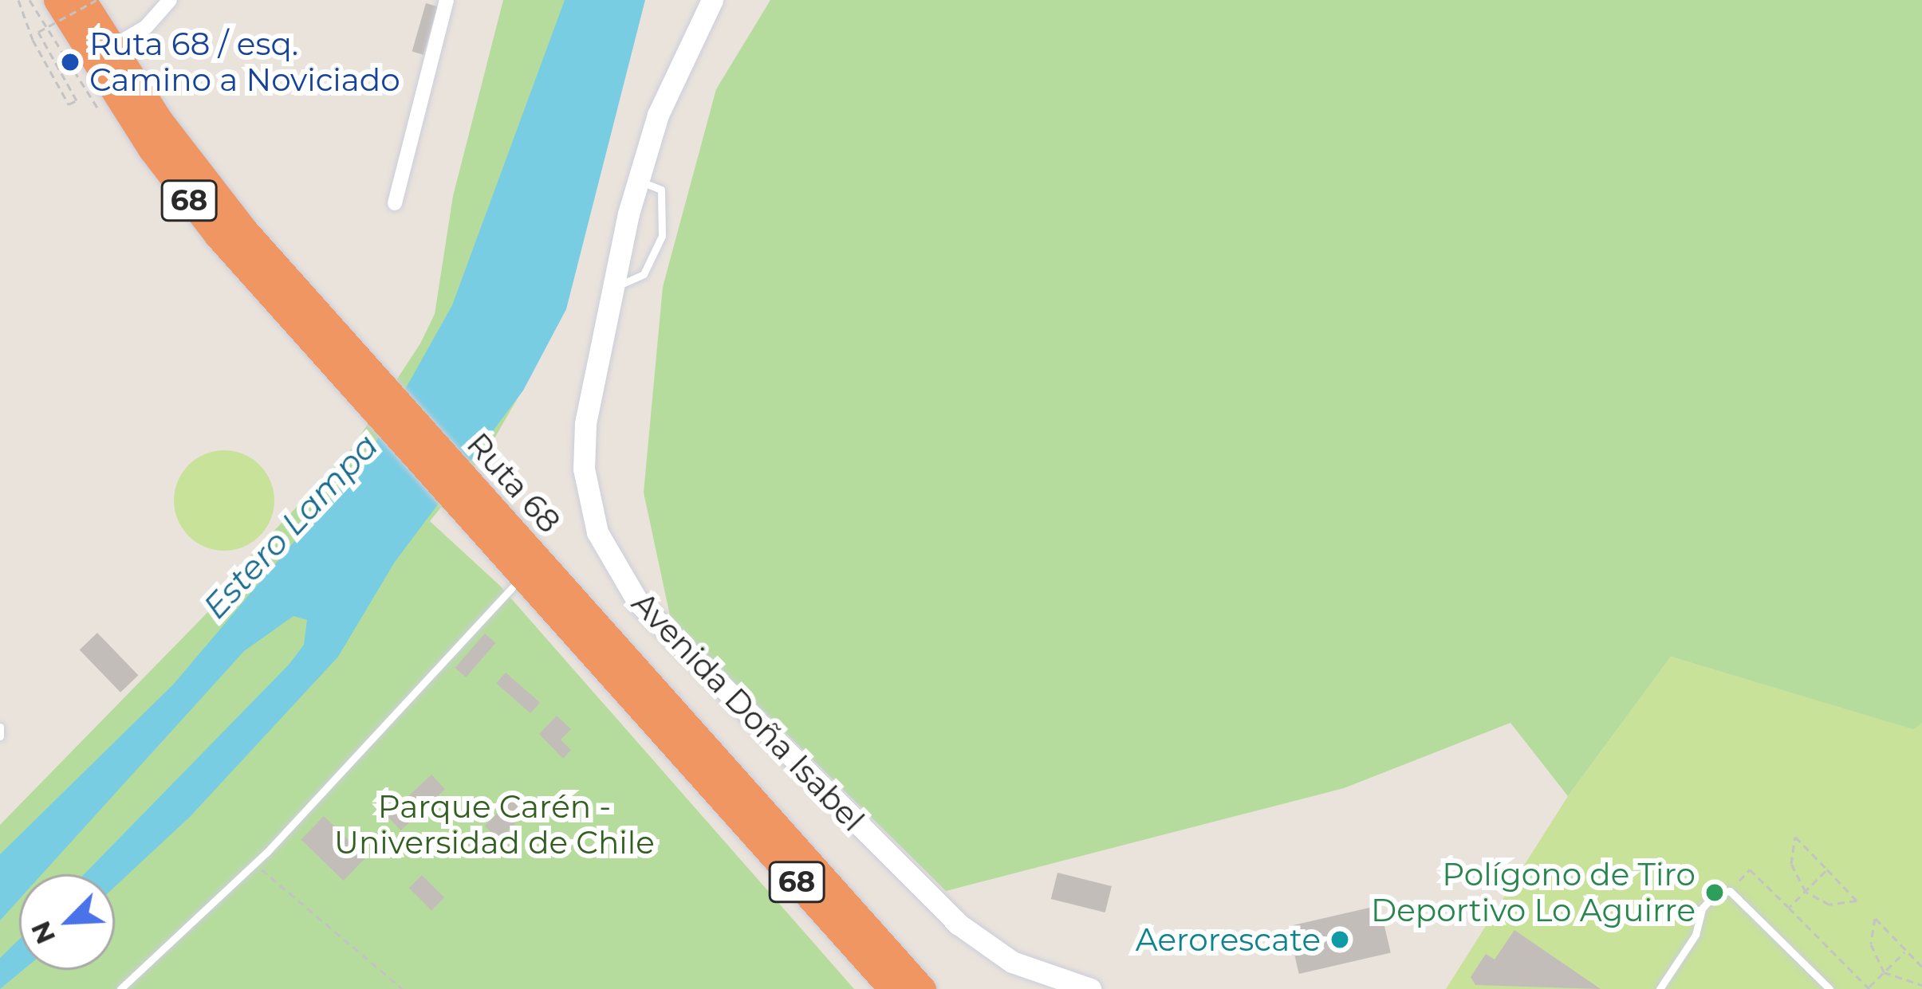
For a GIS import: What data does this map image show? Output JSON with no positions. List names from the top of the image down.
{
  "streets": {
    "highway": ["68", "Ruta 68"],
    "street": ["Avenida Doña Isabel"]
  },
  "water": ["Estero Lampa"],
  "parks": ["Parque Carén - Universidad de Chile"],
  "places": ["Ruta 68 / esq. Camino a Noviciado", "Polígono de Tiro Deportivo Lo Aguirre", "Aerorescate"],
  "north": "bottom left"
}
